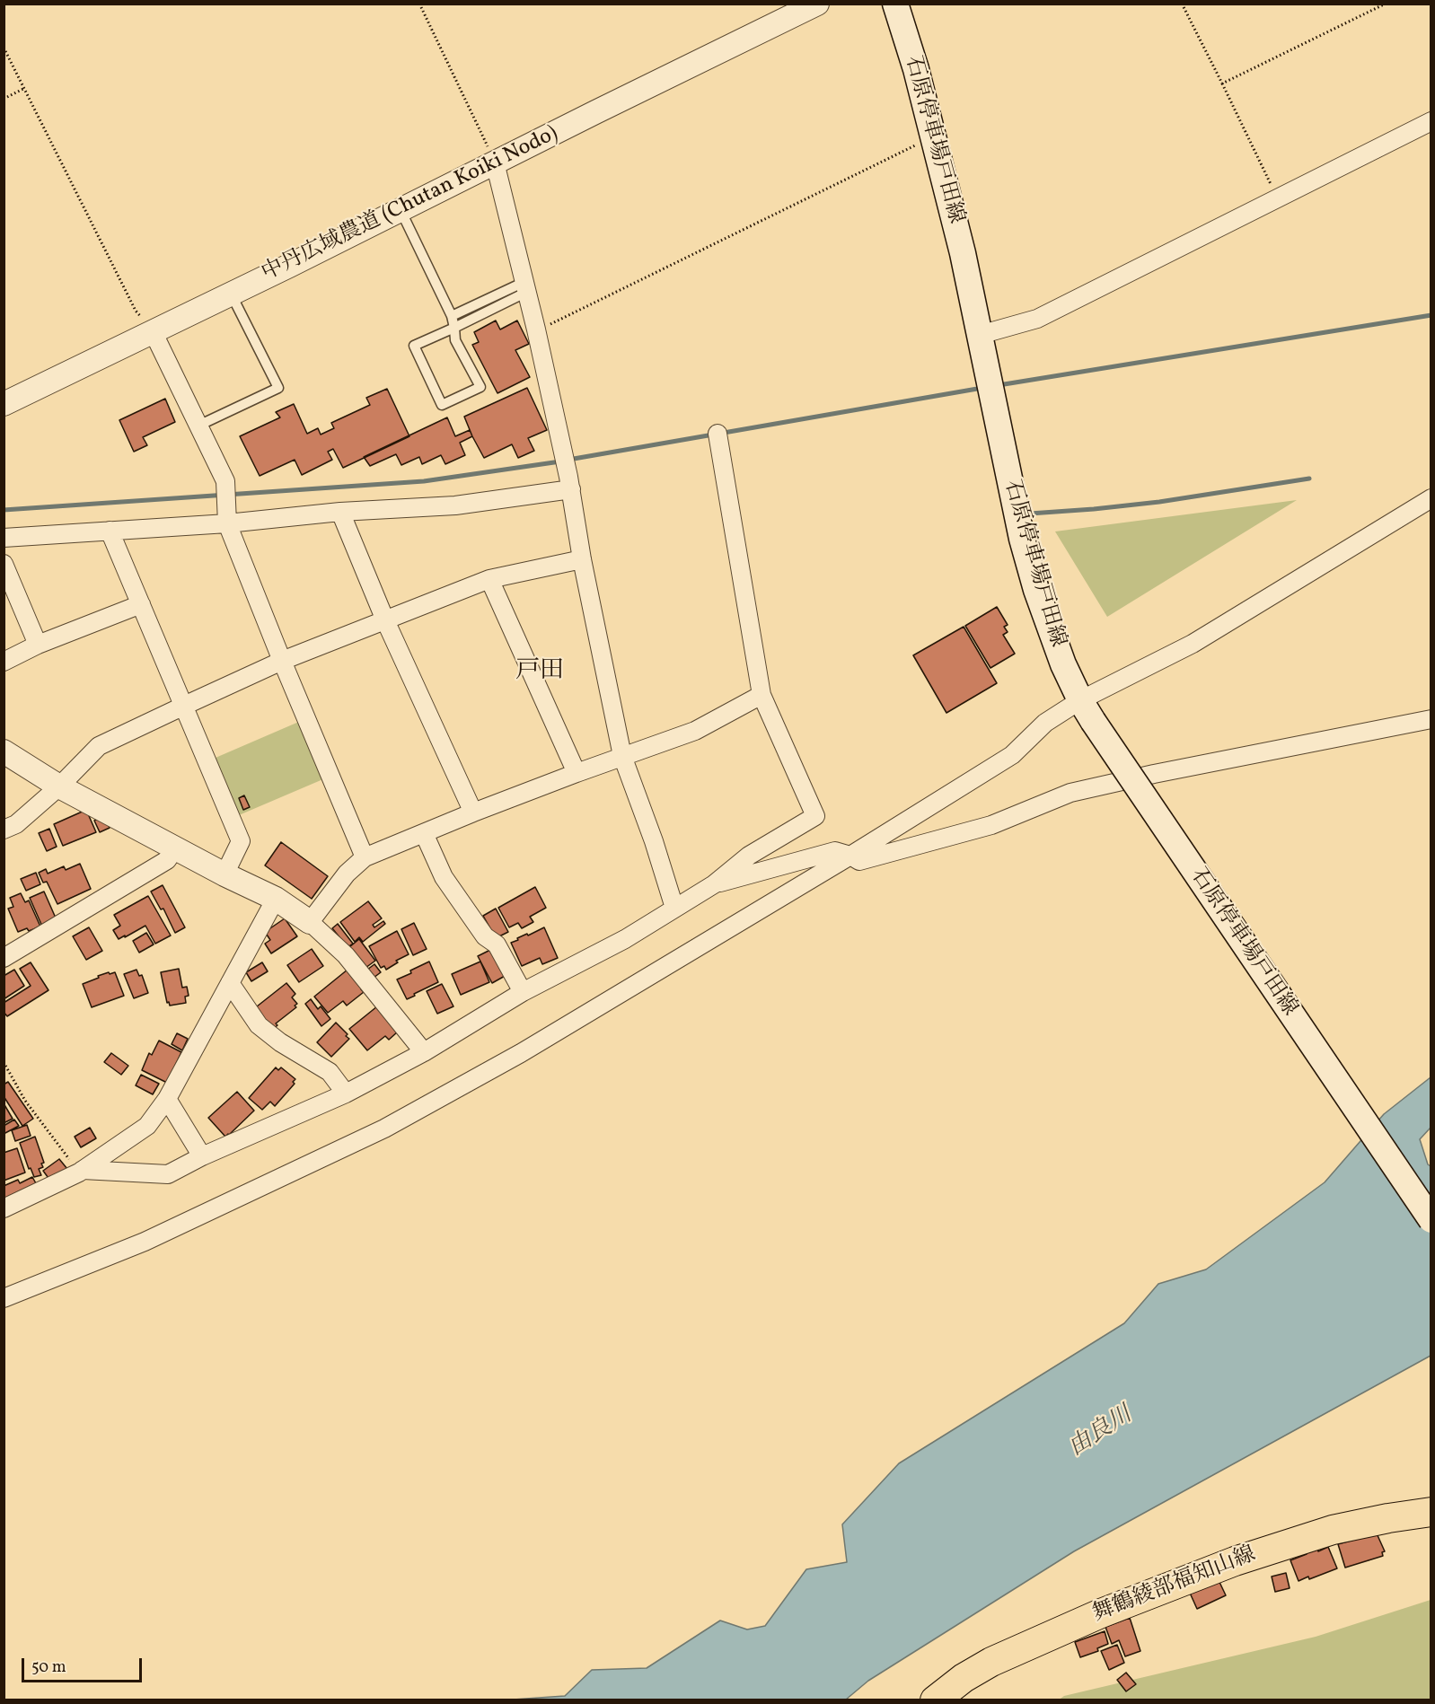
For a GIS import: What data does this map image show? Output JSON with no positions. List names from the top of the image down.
{
  "streets": {
    "main road": ["石原停車場戸田線", "舞鶴綾部福知山線"],
    "street": ["中丹広域農道 (Chutan Koiki Nodo)"]
  },
  "districts": ["戸田"],
  "water": ["由良川"],
  "scale_bar": "50 m"
}
